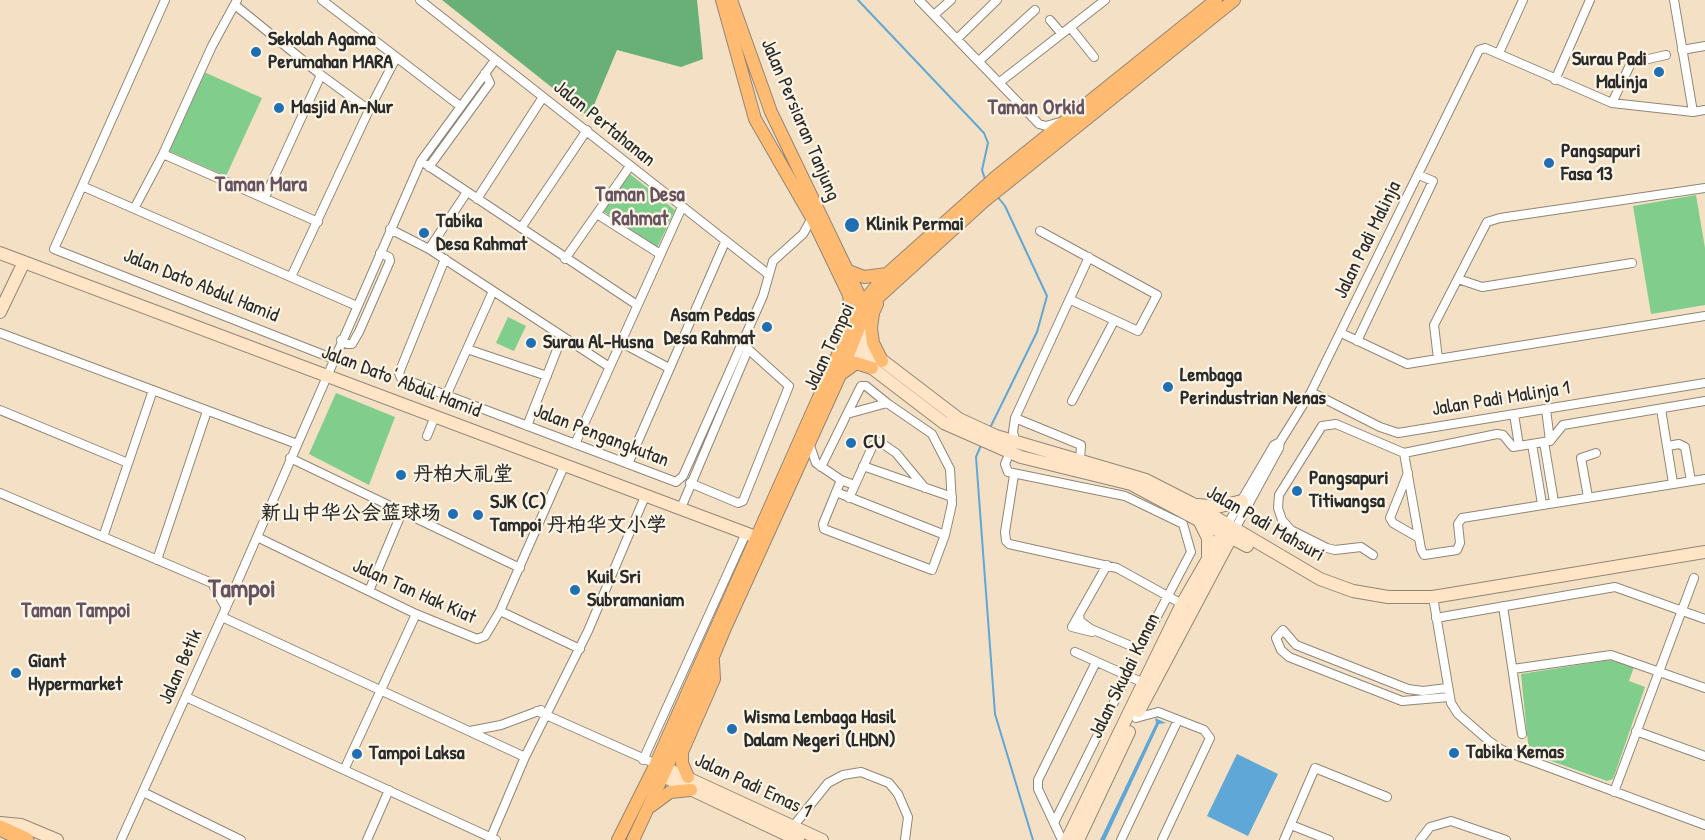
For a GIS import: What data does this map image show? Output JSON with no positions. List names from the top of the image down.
{
  "streets": {
    "main road": [
      "Jalan Persiaran Tanjung",
      "Jalan Tampoi",
      "Jalan Dato' Abdul Hamid",
      "Jalan Padi Mahsuri",
      "Jalan Skudai Kanan",
      "Jalan Padi Emas 1"
    ],
    "street": [
      "Jalan Pertahanan",
      "Jalan Padi Malinja",
      "Jalan Dato Abdul Hamid",
      "Jalan Padi Malinja 1",
      "Jalan Pengangkutan",
      "Jalan Tan Hak Kiat",
      "Jalan Betik"
    ]
  },
  "crossings": [
    ["Jalan Persiaran Tanjung", "Jalan Tampoi"],
    ["Jalan Persiaran Tanjung", "Jalan Padi Mahsuri"],
    ["Jalan Pertahanan", "Jalan Betik"],
    ["Jalan Padi Malinja", "Jalan Padi Malinja 1"],
    ["Jalan Padi Malinja", "Jalan Padi Mahsuri"],
    ["Jalan Padi Malinja", "Jalan Skudai Kanan"],
    ["Jalan Dato Abdul Hamid", "Jalan Betik"],
    ["Jalan Tampoi", "Jalan Dato' Abdul Hamid"],
    ["Jalan Tampoi", "Jalan Padi Mahsuri"],
    ["Jalan Tampoi", "Jalan Padi Emas 1"],
    ["Jalan Dato' Abdul Hamid", "Jalan Tan Hak Kiat"],
    ["Jalan Dato' Abdul Hamid", "Jalan Betik"],
    ["Jalan Padi Mahsuri", "Jalan Skudai Kanan"],
    ["Jalan Tan Hak Kiat", "Jalan Betik"]
  ],
  "districts": [
    "Taman Orkid",
    "Taman Mara",
    "Taman Desa Rahmat",
    "Tampoi",
    "Taman Tampoi"
  ],
  "places": [
    "Sekolah Agama Perumahan MARA",
    "Surau Padi Malinja",
    "Masjid An-Nur",
    "Pangsapuri Fasa 13",
    "Klinik Permai",
    "Tabika Desa Rahmat",
    "Asam Pedas Desa Rahmat",
    "Surau Al-Husna",
    "Lembaga Perindustrian Nenas",
    "CU",
    "丹柏大礼堂",
    "Pangsapuri Titiwangsa",
    "新山中华公会篮球场",
    "SJK (C) Tampoi 丹柏华文小学",
    "Kuil Sri Subramaniam",
    "Giant Hypermarket",
    "Wisma Lembaga Hasil Dalam Negeri (LHDN)",
    "Tabika Kemas",
    "Tampoi Laksa"
  ]
}
